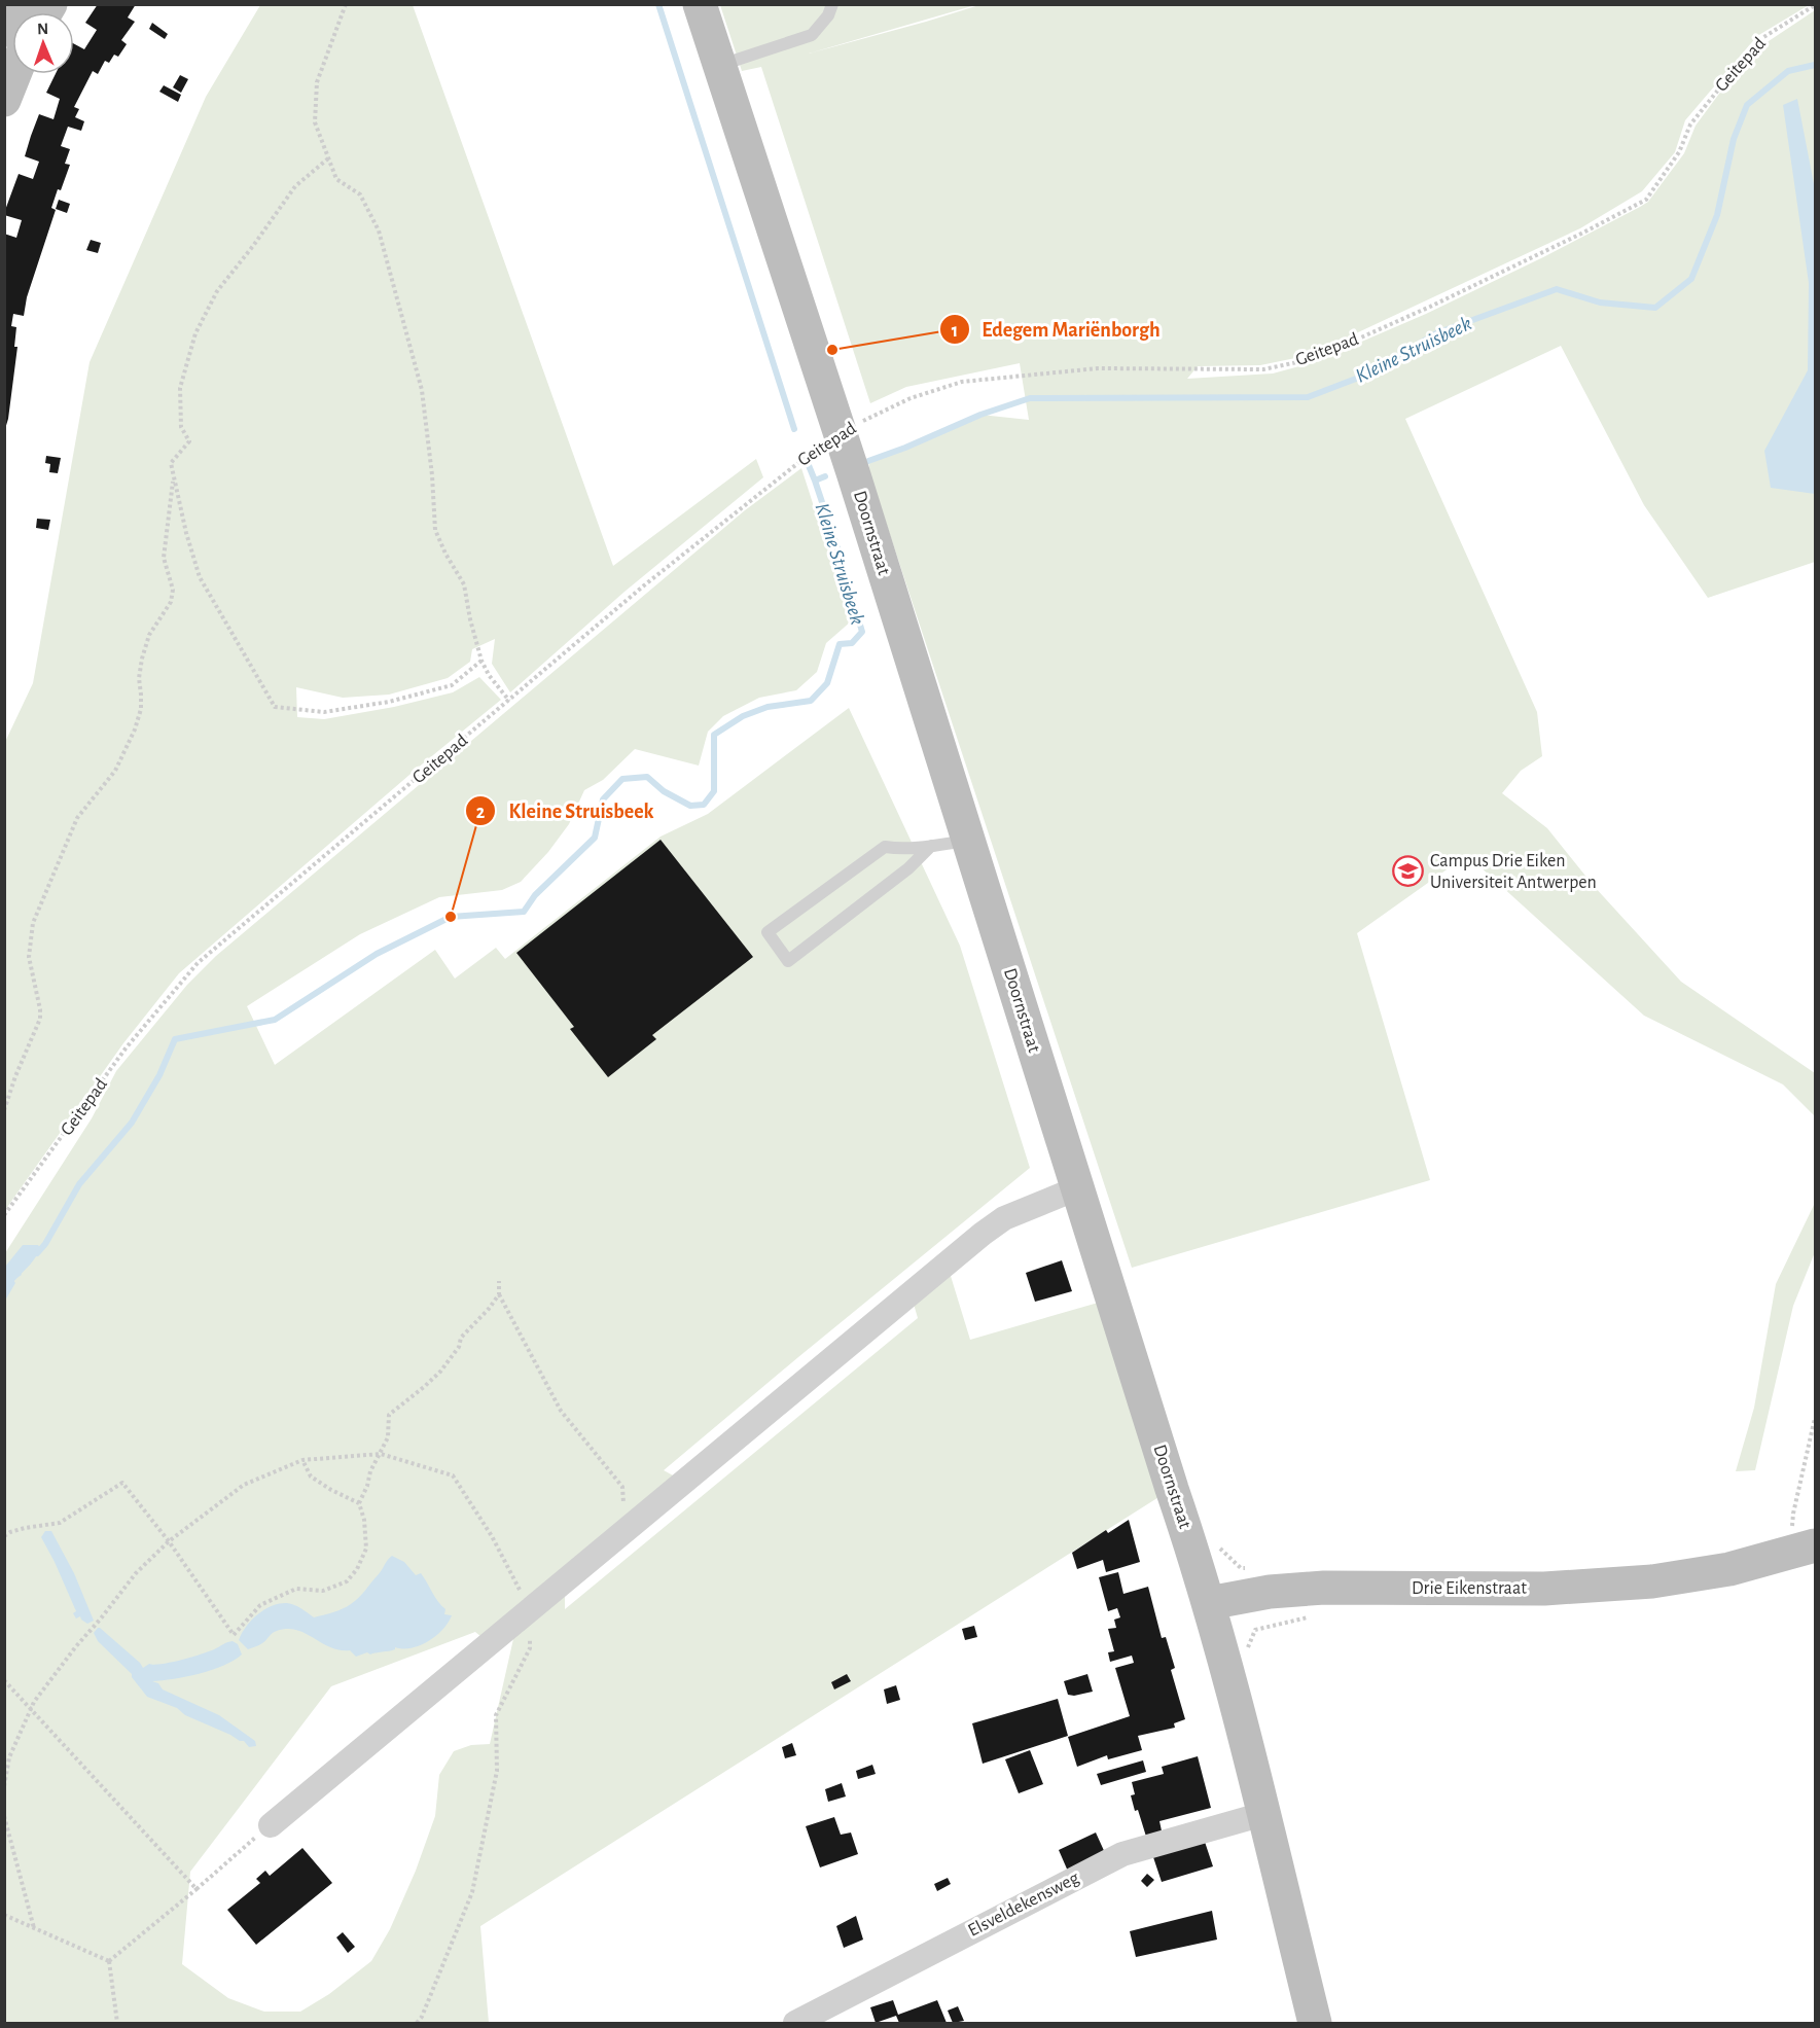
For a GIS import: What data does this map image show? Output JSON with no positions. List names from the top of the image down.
{
  "streets": {
    "street": ["Doornstraat", "Drie Eikenstraat", "Elsveldekensweg"],
    "path": ["Geitepad"]
  },
  "crossings": [
    ["Geitepad", "Doornstraat"],
    ["Doornstraat", "Drie Eikenstraat"],
    ["Doornstraat", "Elsveldekensweg"]
  ],
  "water": ["Kleine Struisbeek"],
  "places": {
    "other": ["Edegem Mariënborgh", "Kleine Struisbeek"],
    "school or university": ["Campus Drie Eiken Universiteit Antwerpen"]
  },
  "north": "top"
}
